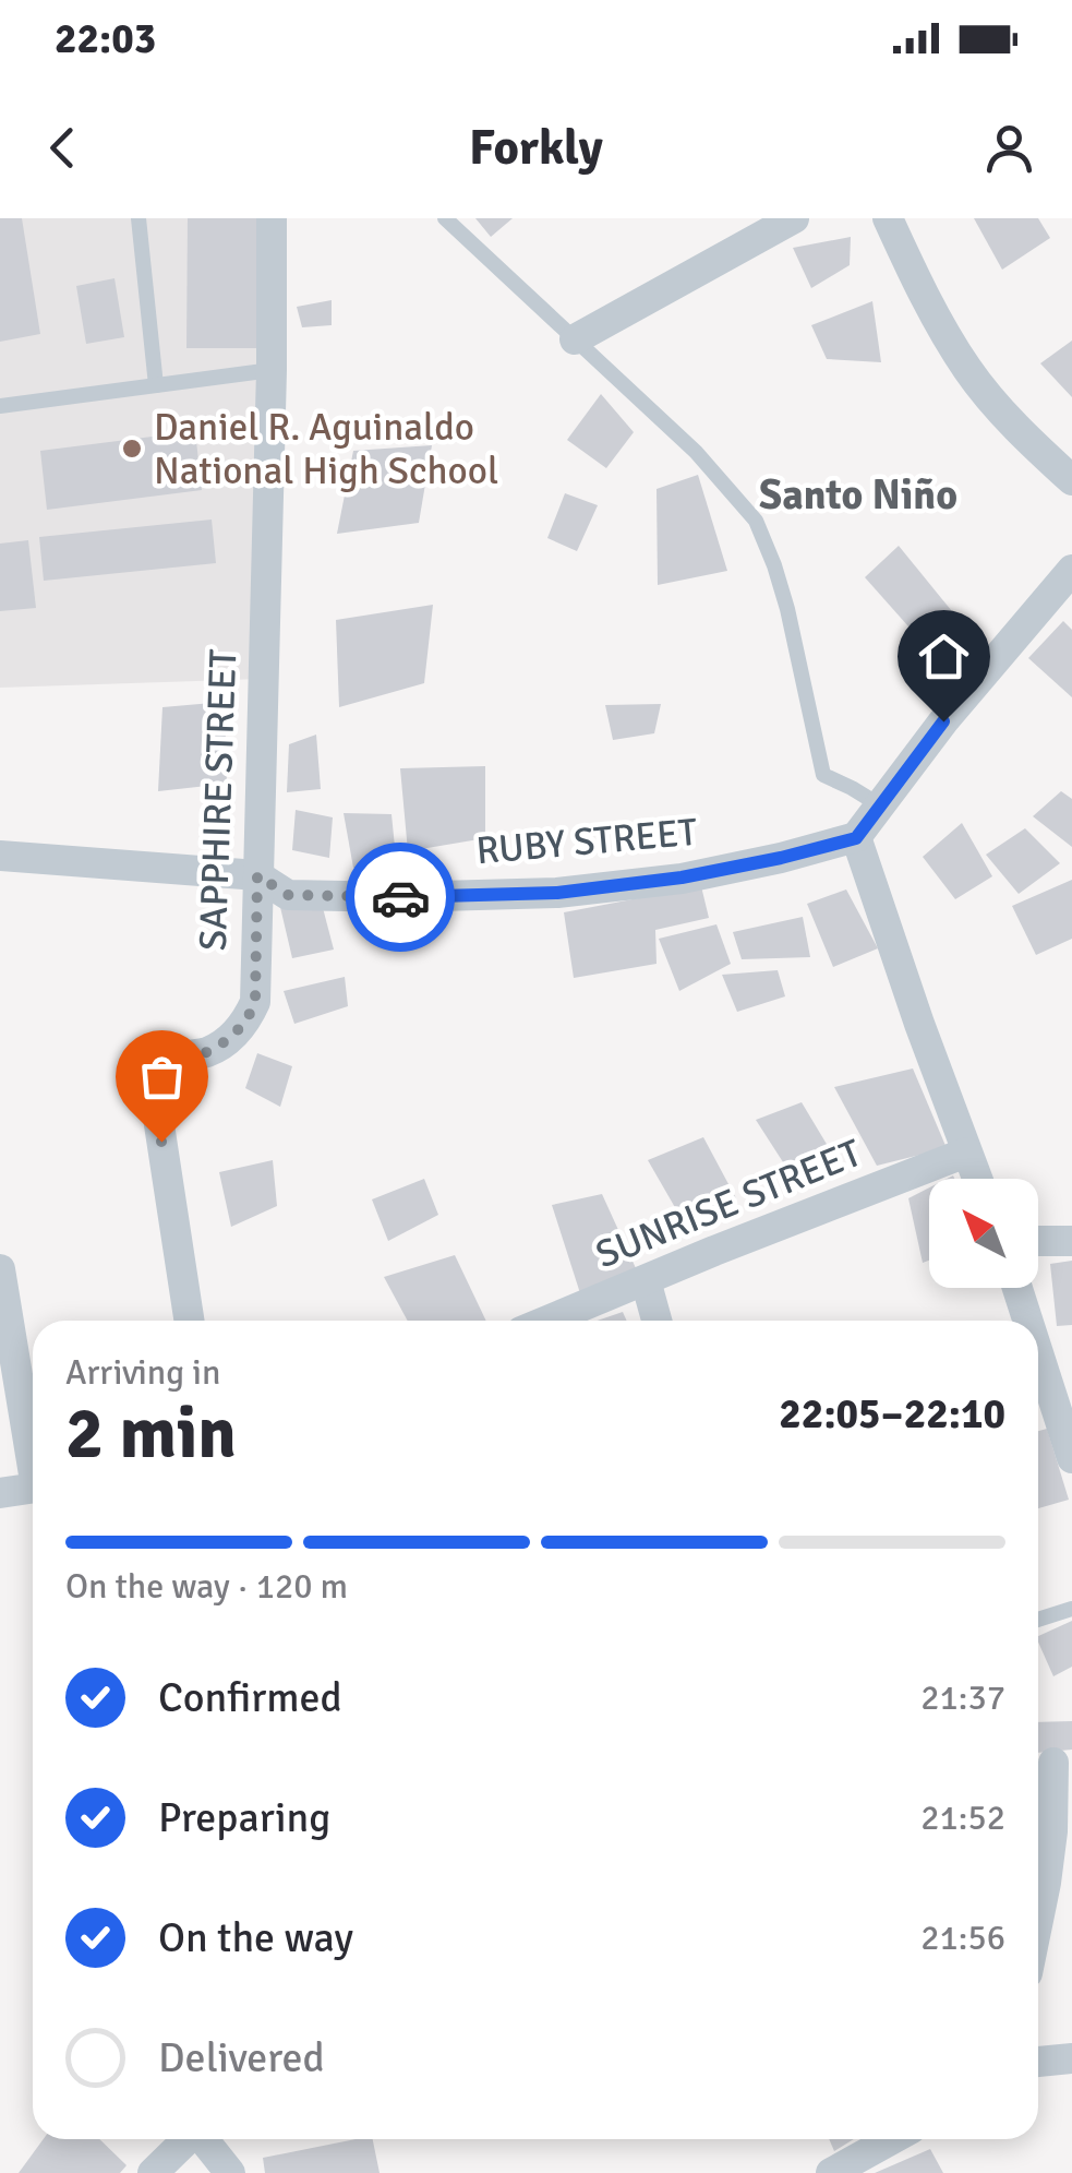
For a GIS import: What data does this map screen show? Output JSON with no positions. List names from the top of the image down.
{
  "streets": {
    "street": ["SAPPHIRE STREET", "RUBY STREET", "SUNRISE STREET"]
  },
  "crossings": [
    ["SAPPHIRE STREET", "RUBY STREET"]
  ],
  "districts": ["Santo Niño"],
  "places": ["Daniel R. Aguinaldo National High School"],
  "north": "top left",
  "page": {
    "status": "22:03",
    "header": "Forkly",
    "heading": ["2 min", "Arriving in", "22:05–22:10"],
    "bar": "On the way · 120 m",
    "list": [
      ["Confirmed", "21:37"],
      ["Preparing", "21:52"],
      ["On the way", "21:56"],
      "Delivered"
    ]
  }
}
